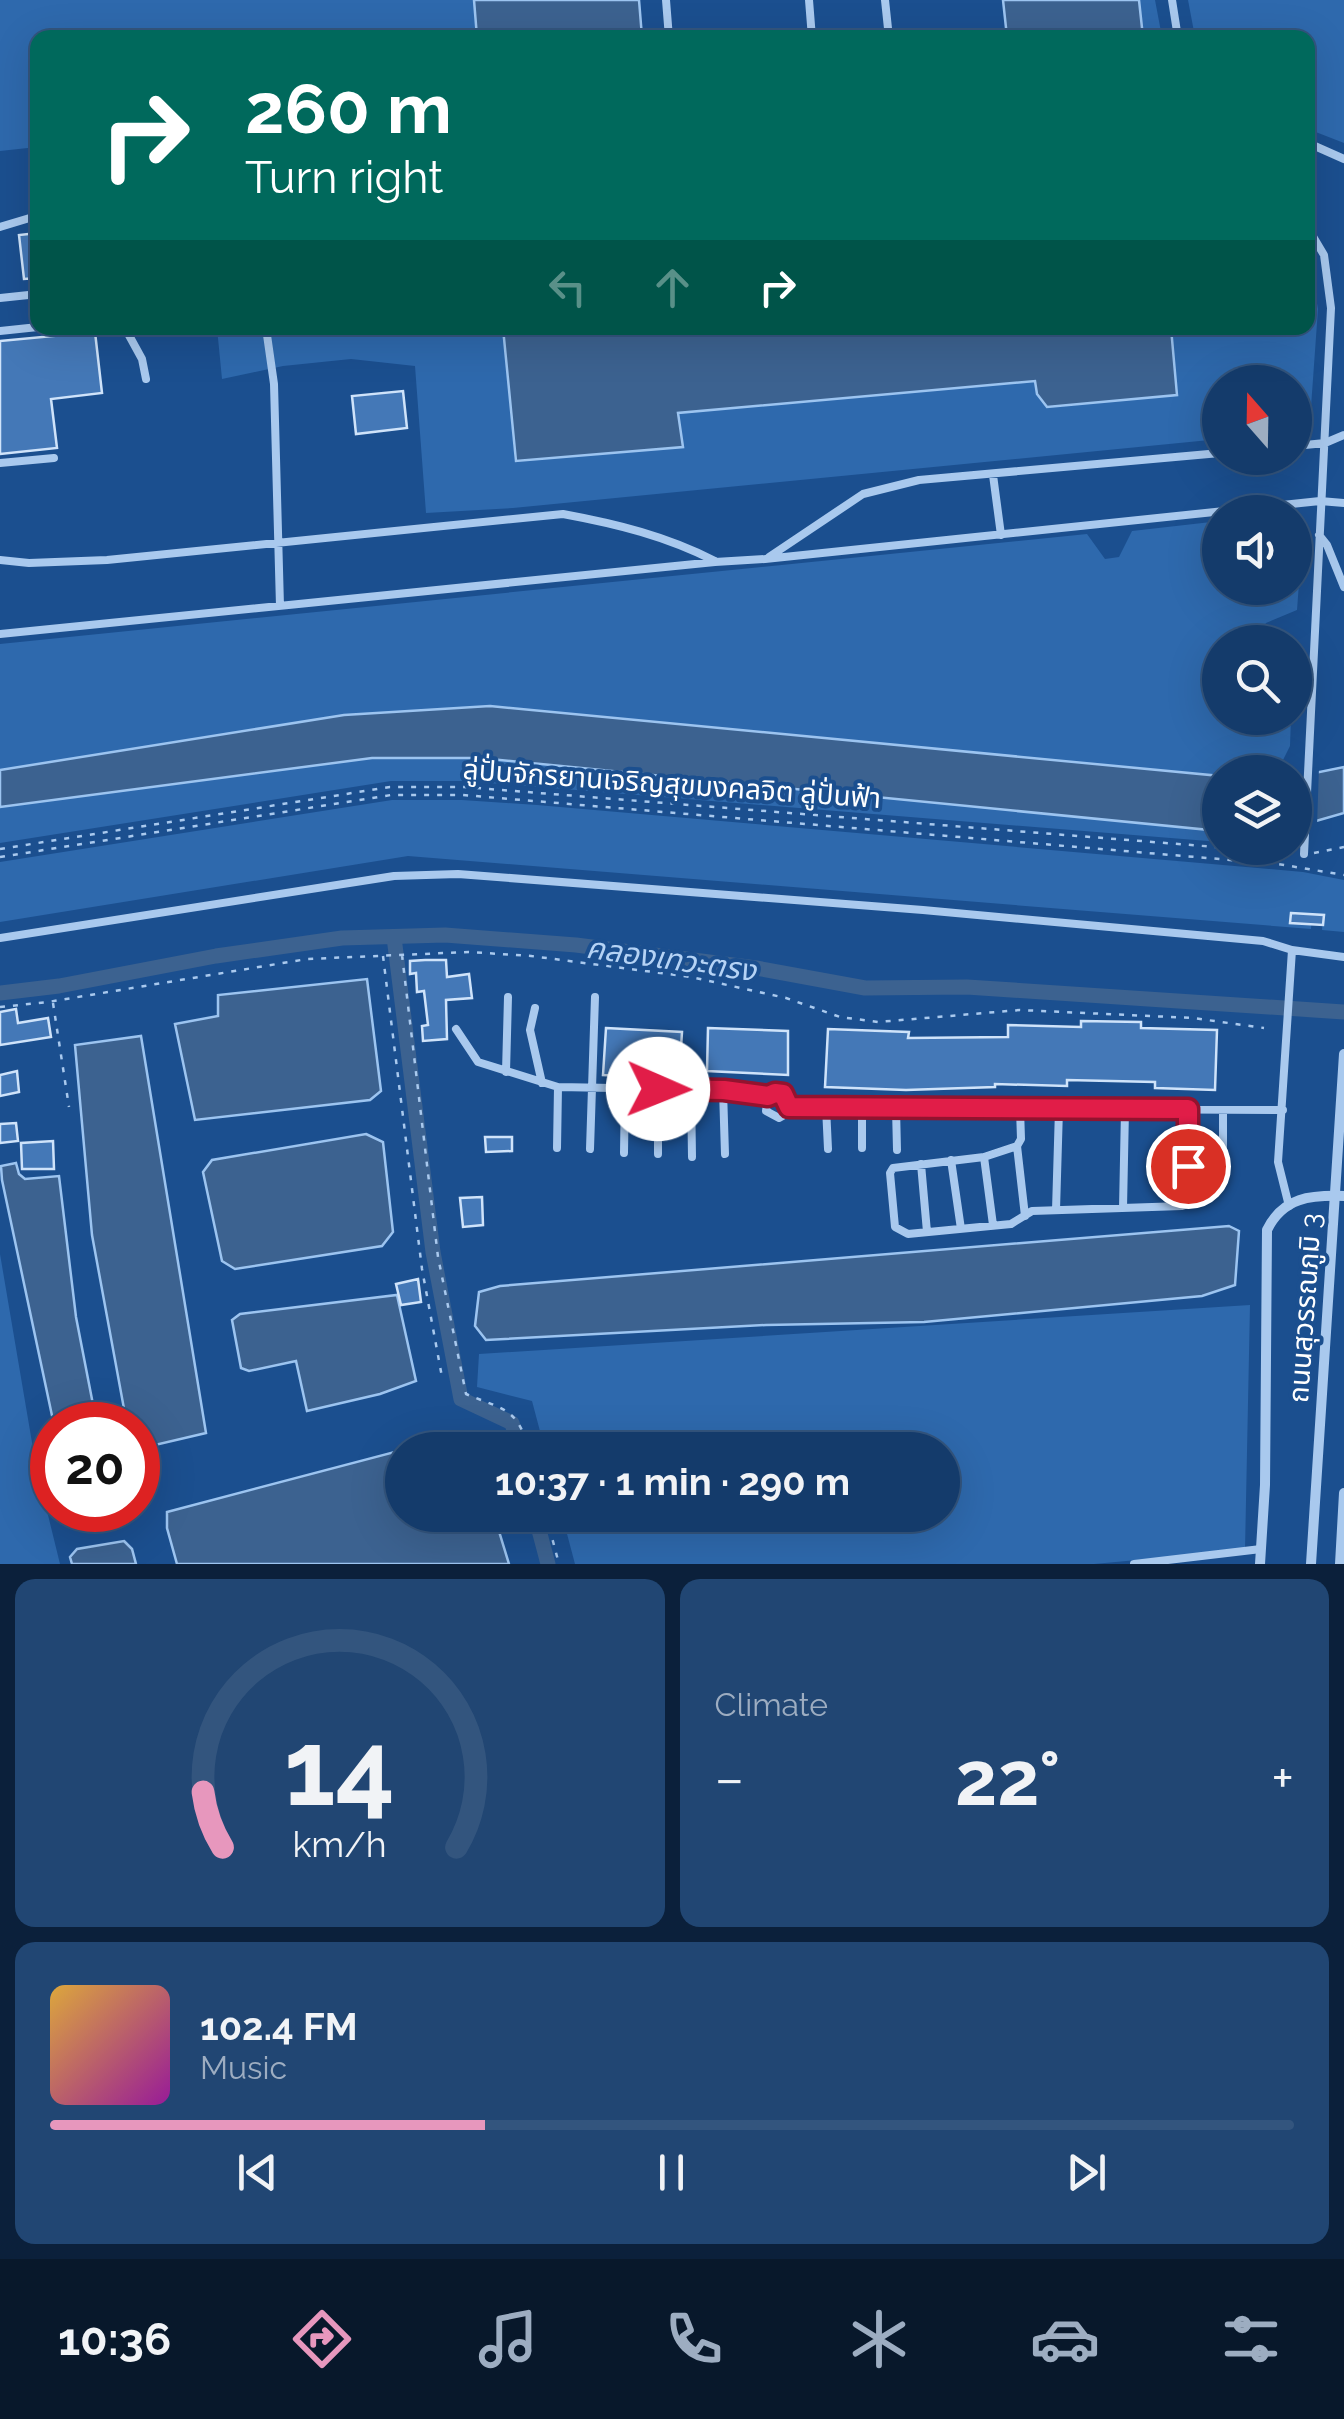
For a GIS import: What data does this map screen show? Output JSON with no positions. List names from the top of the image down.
{
  "streets": {
    "street": ["ถนนสุวรรณภูมิ 3"],
    "path": ["ลู่ปั่นจักรยานเจริญสุขมงคลจิต ลู่ปั่นฟ้า"]
  },
  "water": ["คลองเทวะตรง"],
  "north": "top",
  "page": {
    "turn": ["260 m", "Turn right"],
    "limit": "20",
    "trip": "10:37 · 1 min · 290 m",
    "tile": "Climate",
    "heat": ["−", "22°", "+"],
    "song": ["102.4 FM", "Music"],
    "tabs": "10:36",
    "gauge": ["14", "km/h"]
  }
}
